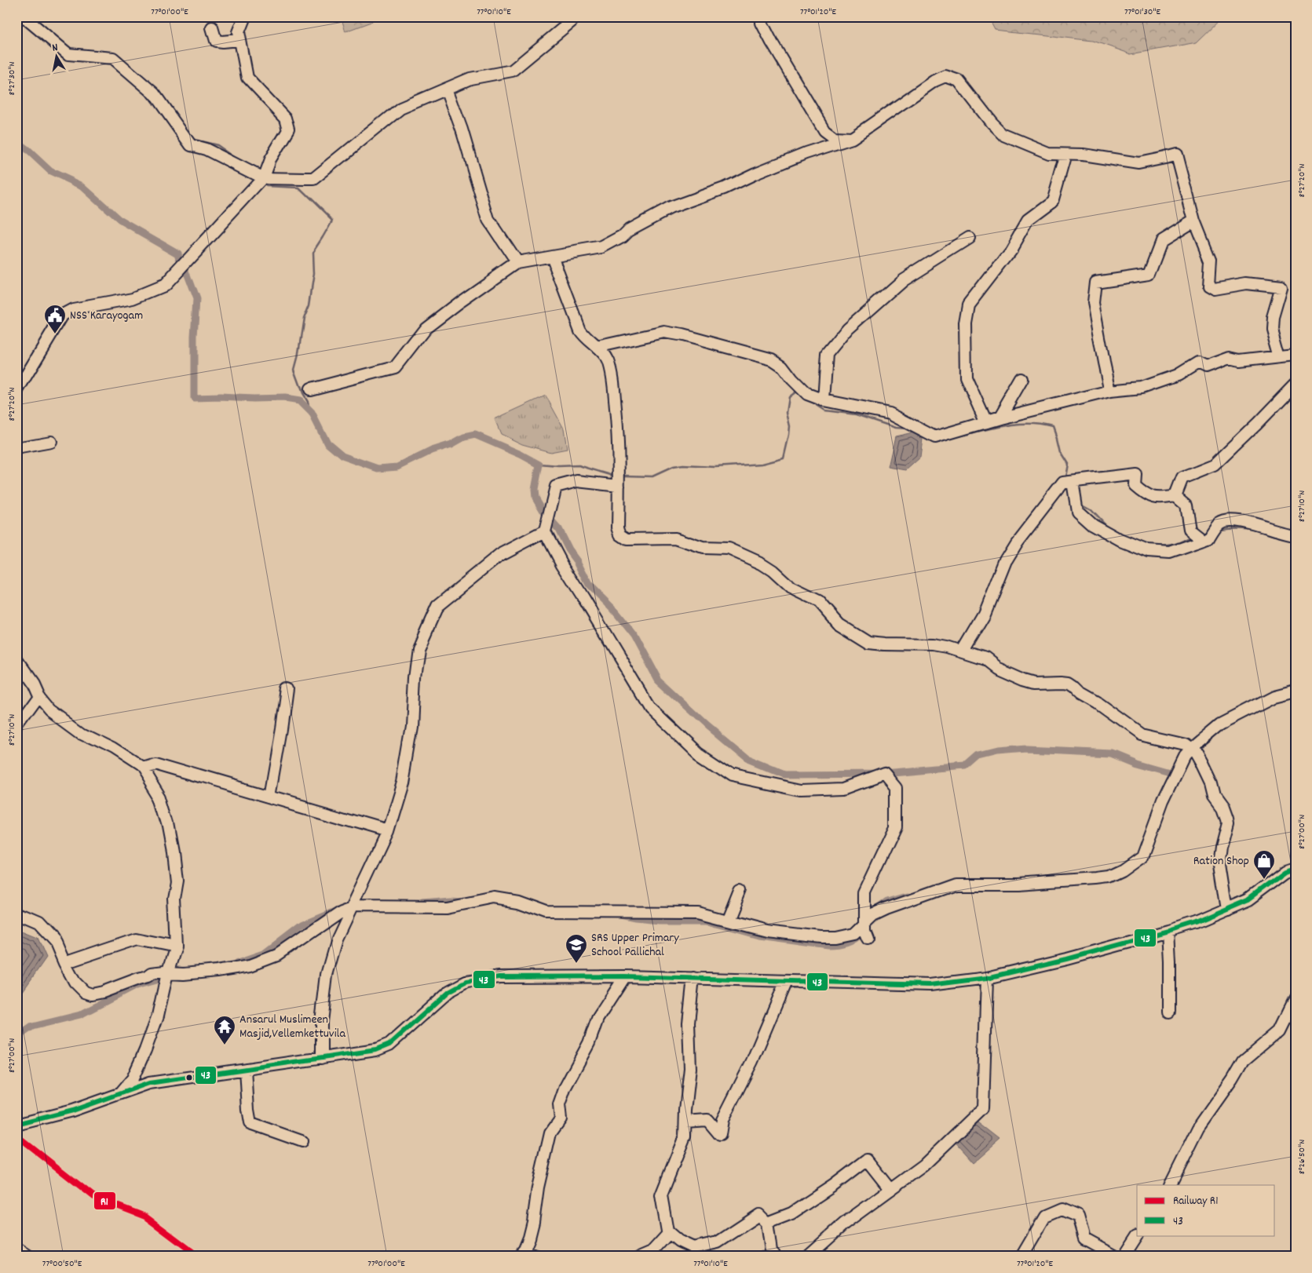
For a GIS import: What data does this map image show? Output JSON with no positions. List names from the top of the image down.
{
  "places": {
    "public building": ["NSS Karayogam"],
    "shop": ["Ration Shop"],
    "school or university": ["SRS Upper Primary School Pallichal"],
    "temple": ["Ansarul Muslimeen Masjid,Vellemkettuvila"]
  },
  "lines": ["transit line 43", "rail line R1"],
  "legend": ["Railway R1", "43"],
  "north": "top",
  "coordinates": [
    "77°01'00\"E",
    "77°01'10\"E",
    "77°01'20\"E",
    "77°01'30\"E",
    "8°27'30\"N",
    "8°27'20\"N",
    "8°27'10\"N",
    "8°27'00\"N",
    "8°26'50\"N",
    "77°00'50\"E"
  ]
}
